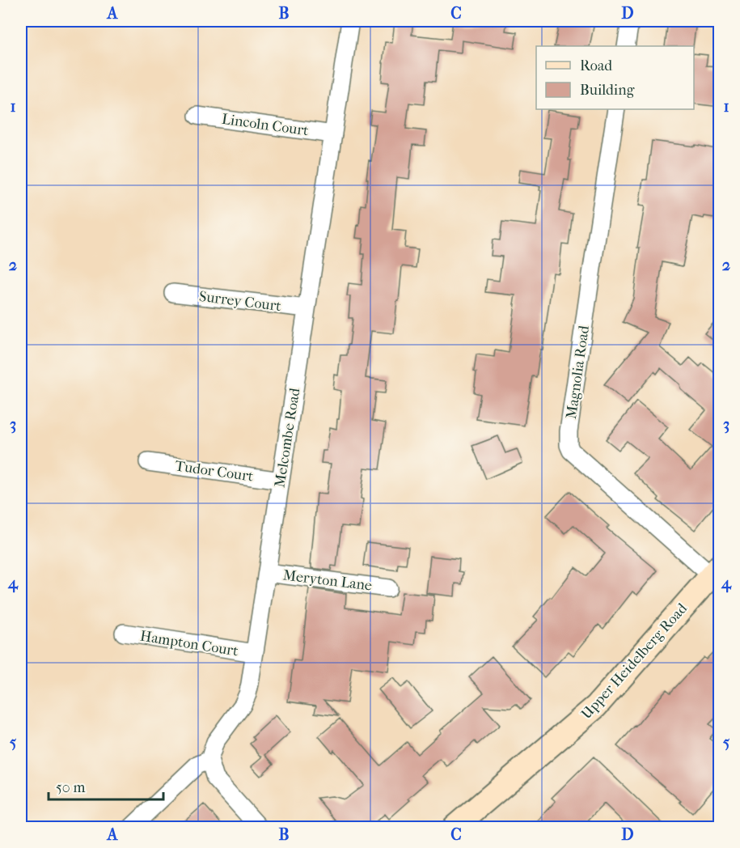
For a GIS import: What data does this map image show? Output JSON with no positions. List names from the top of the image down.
{
  "streets": {
    "main road": ["Upper Heidelberg Road"],
    "street": [
      "Lincoln Court",
      "Surrey Court",
      "Magnolia Road",
      "Melcombe Road",
      "Tudor Court",
      "Meryton Lane",
      "Hampton Court"
    ]
  },
  "crossings": [
    ["Lincoln Court", "Melcombe Road"],
    ["Surrey Court", "Melcombe Road"],
    ["Magnolia Road", "Upper Heidelberg Road"],
    ["Melcombe Road", "Tudor Court"],
    ["Melcombe Road", "Meryton Lane"],
    ["Melcombe Road", "Hampton Court"]
  ],
  "legend": ["Road", "Building"],
  "scale_bar": "50 m",
  "grid": {
    "columns": [
      "A",
      "B",
      "C",
      "D"
    ],
    "rows": [
      "1",
      "2",
      "3",
      "4",
      "5"
    ]
  }
}
